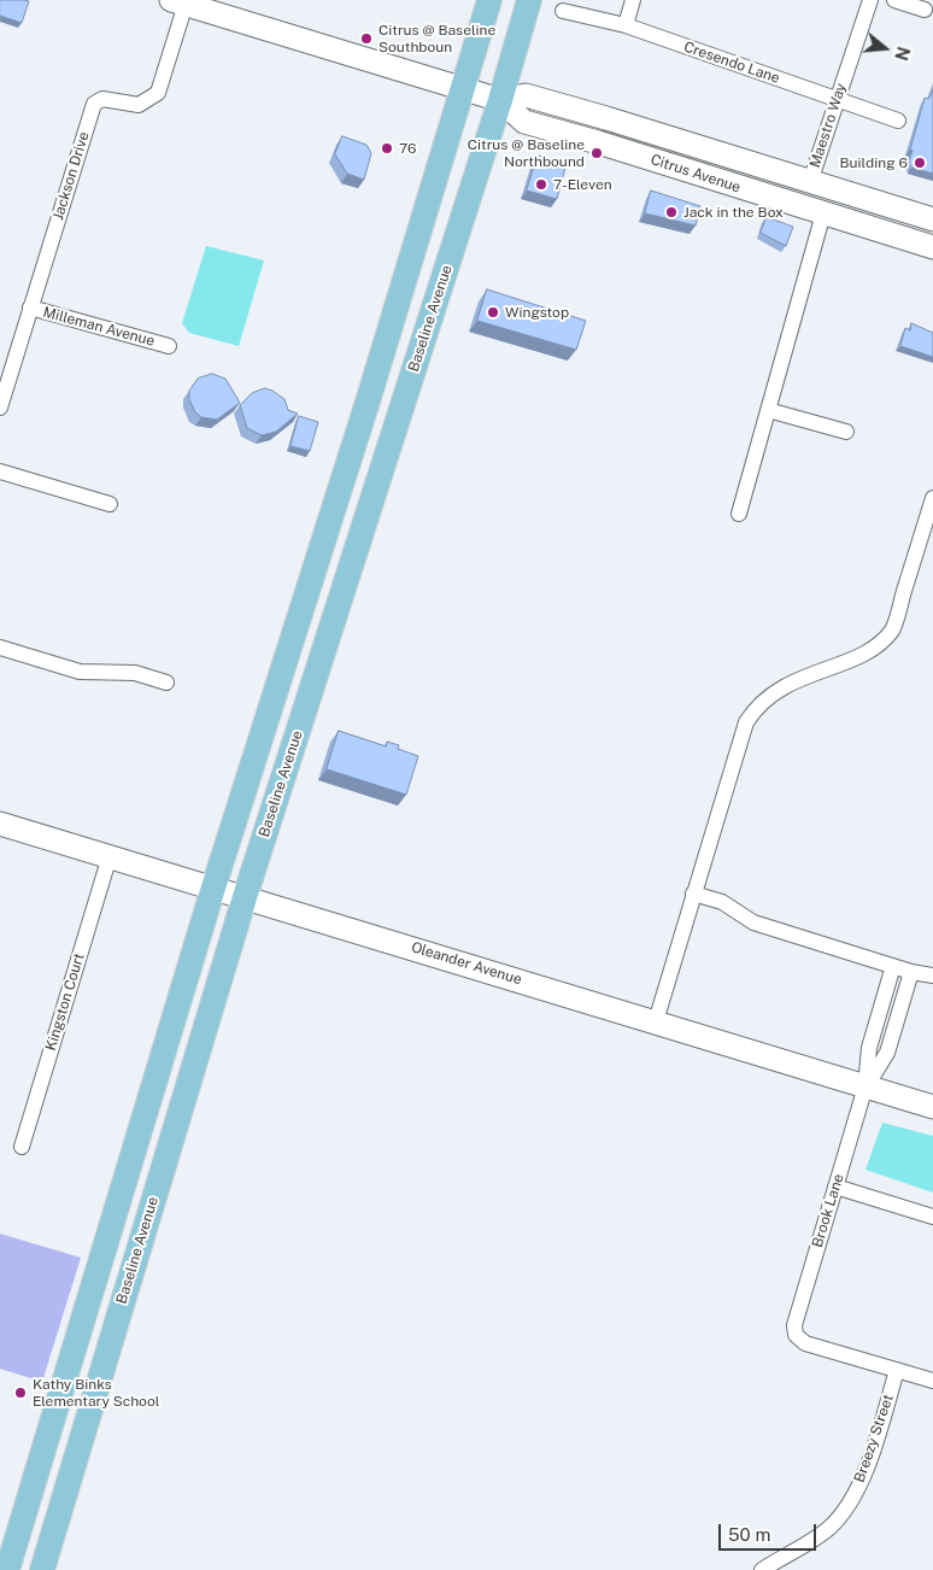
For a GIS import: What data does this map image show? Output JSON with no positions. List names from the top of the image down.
{
  "streets": {
    "main road": ["Citrus Avenue", "Baseline Avenue", "Oleander Avenue"],
    "street": [
      "Cresendo Lane",
      "Maestro Way",
      "Jackson Drive",
      "Milleman Avenue",
      "Kingston Court",
      "Brook Lane",
      "Breezy Street"
    ]
  },
  "crossings": [
    ["Cresendo Lane", "Maestro Way"],
    ["Maestro Way", "Citrus Avenue"],
    ["Citrus Avenue", "Jackson Drive"],
    ["Citrus Avenue", "Baseline Avenue"],
    ["Jackson Drive", "Milleman Avenue"],
    ["Baseline Avenue", "Oleander Avenue"],
    ["Oleander Avenue", "Kingston Court"],
    ["Oleander Avenue", "Brook Lane"],
    ["Brook Lane", "Breezy Street"]
  ],
  "places": [
    "Citrus @ Baseline Southboun",
    "76",
    "Citrus @ Baseline Northbound",
    "Building 6",
    "7-Eleven",
    "Jack in the Box",
    "Wingstop",
    "Kathy Binks Elementary School"
  ],
  "scale_bar": "50 m",
  "north": "right"
}
